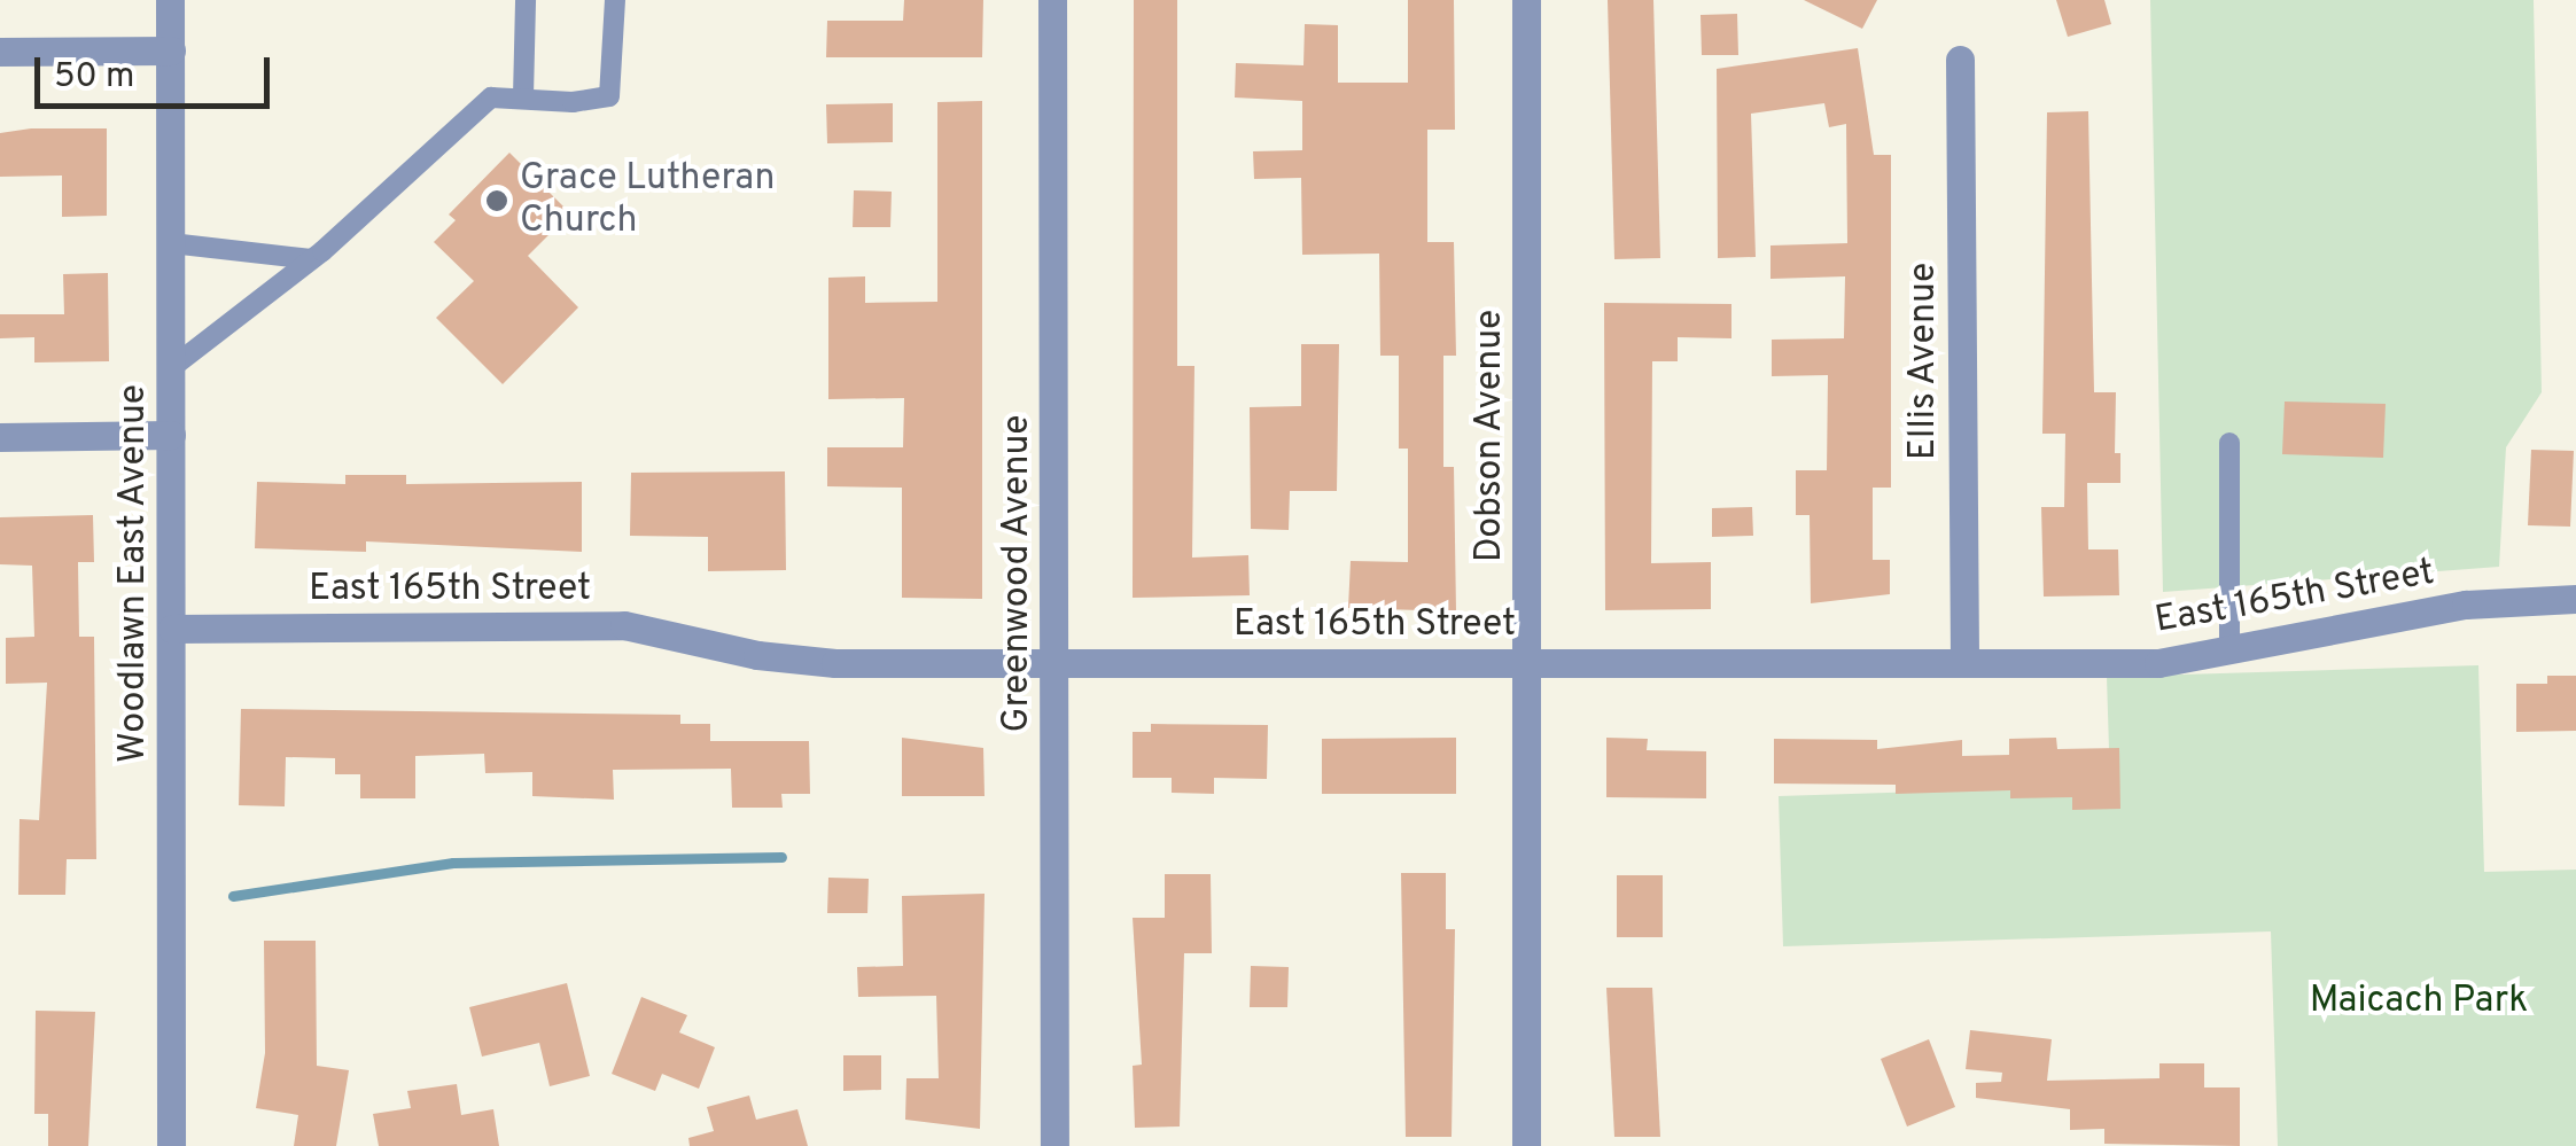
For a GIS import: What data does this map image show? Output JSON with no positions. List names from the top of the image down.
{
  "streets": {
    "street": [
      "Ellis Avenue",
      "Dobson Avenue",
      "Woodlawn East Avenue",
      "Greenwood Avenue",
      "East 165th Street"
    ]
  },
  "crossings": [
    ["Ellis Avenue", "East 165th Street"],
    ["Dobson Avenue", "East 165th Street"],
    ["Woodlawn East Avenue", "East 165th Street"],
    ["Greenwood Avenue", "East 165th Street"]
  ],
  "parks": ["Maicach Park"],
  "places": ["Grace Lutheran Church"],
  "scale_bar": "50 m"
}
